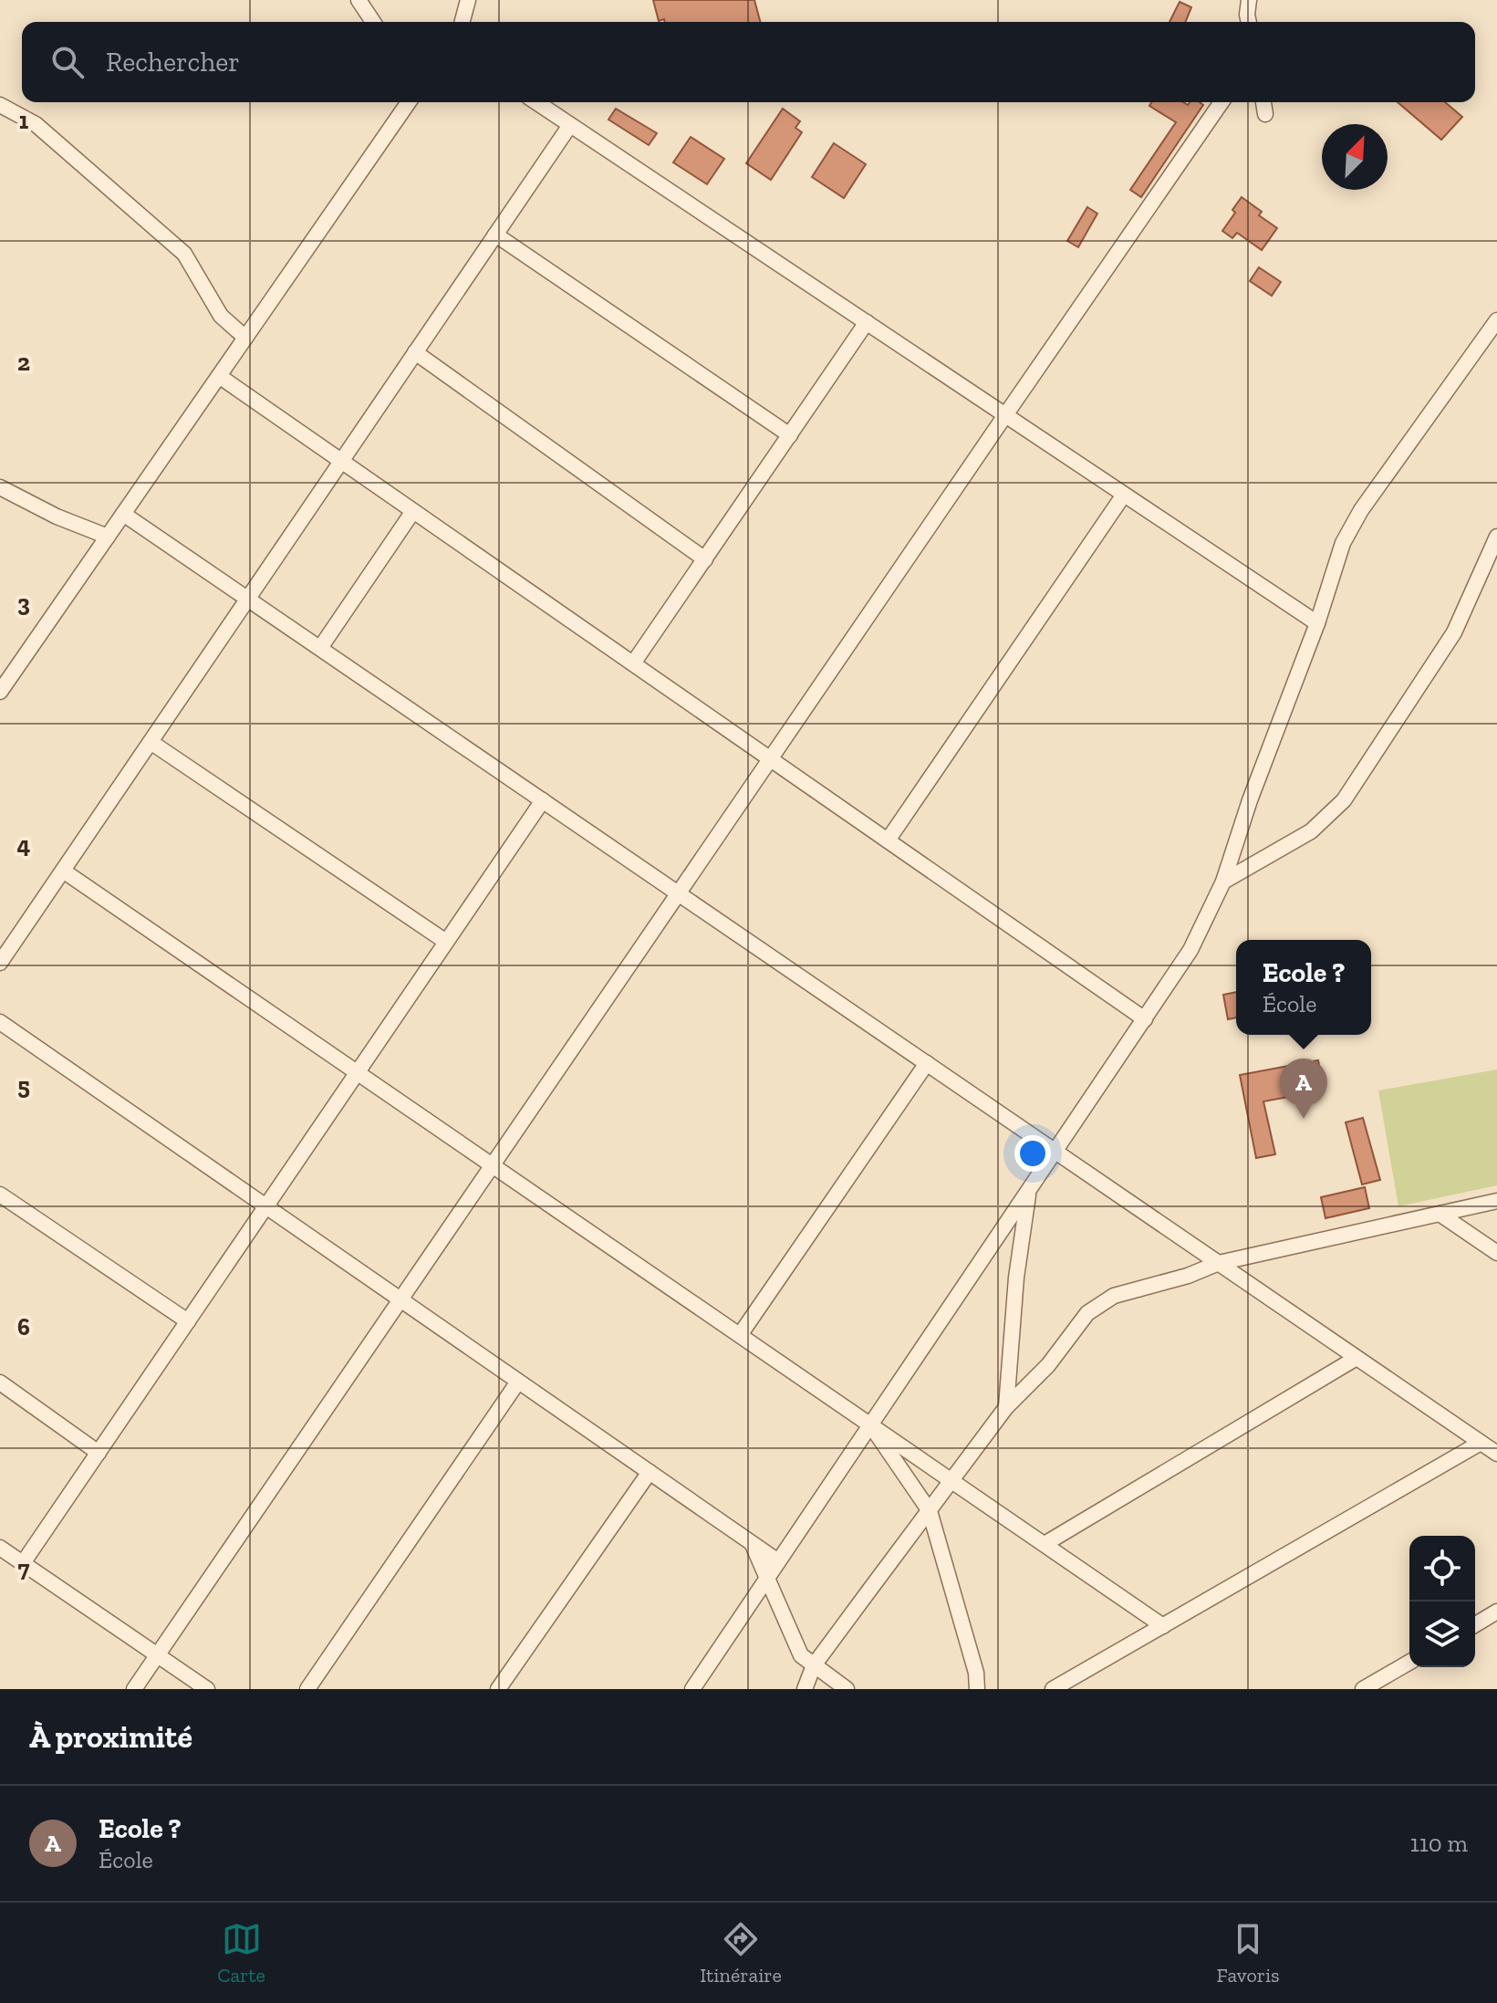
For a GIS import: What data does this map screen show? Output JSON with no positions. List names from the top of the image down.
{
  "north": "top right",
  "page": {
    "search": "Rechercher",
    "popup": ["Ecole ?", "École"],
    "pins": "A",
    "heading": "À proximité",
    "list": [
      {
        "mark": "A",
        "name": "Ecole ?",
        "note": "École",
        "value": "110 m"
      }
    ],
    "nav": ["Carte", "Itinéraire", "Favoris"]
  },
  "grid": {
    "rows": [
      "1",
      "2",
      "3",
      "4",
      "5",
      "6",
      "7"
    ]
  }
}
